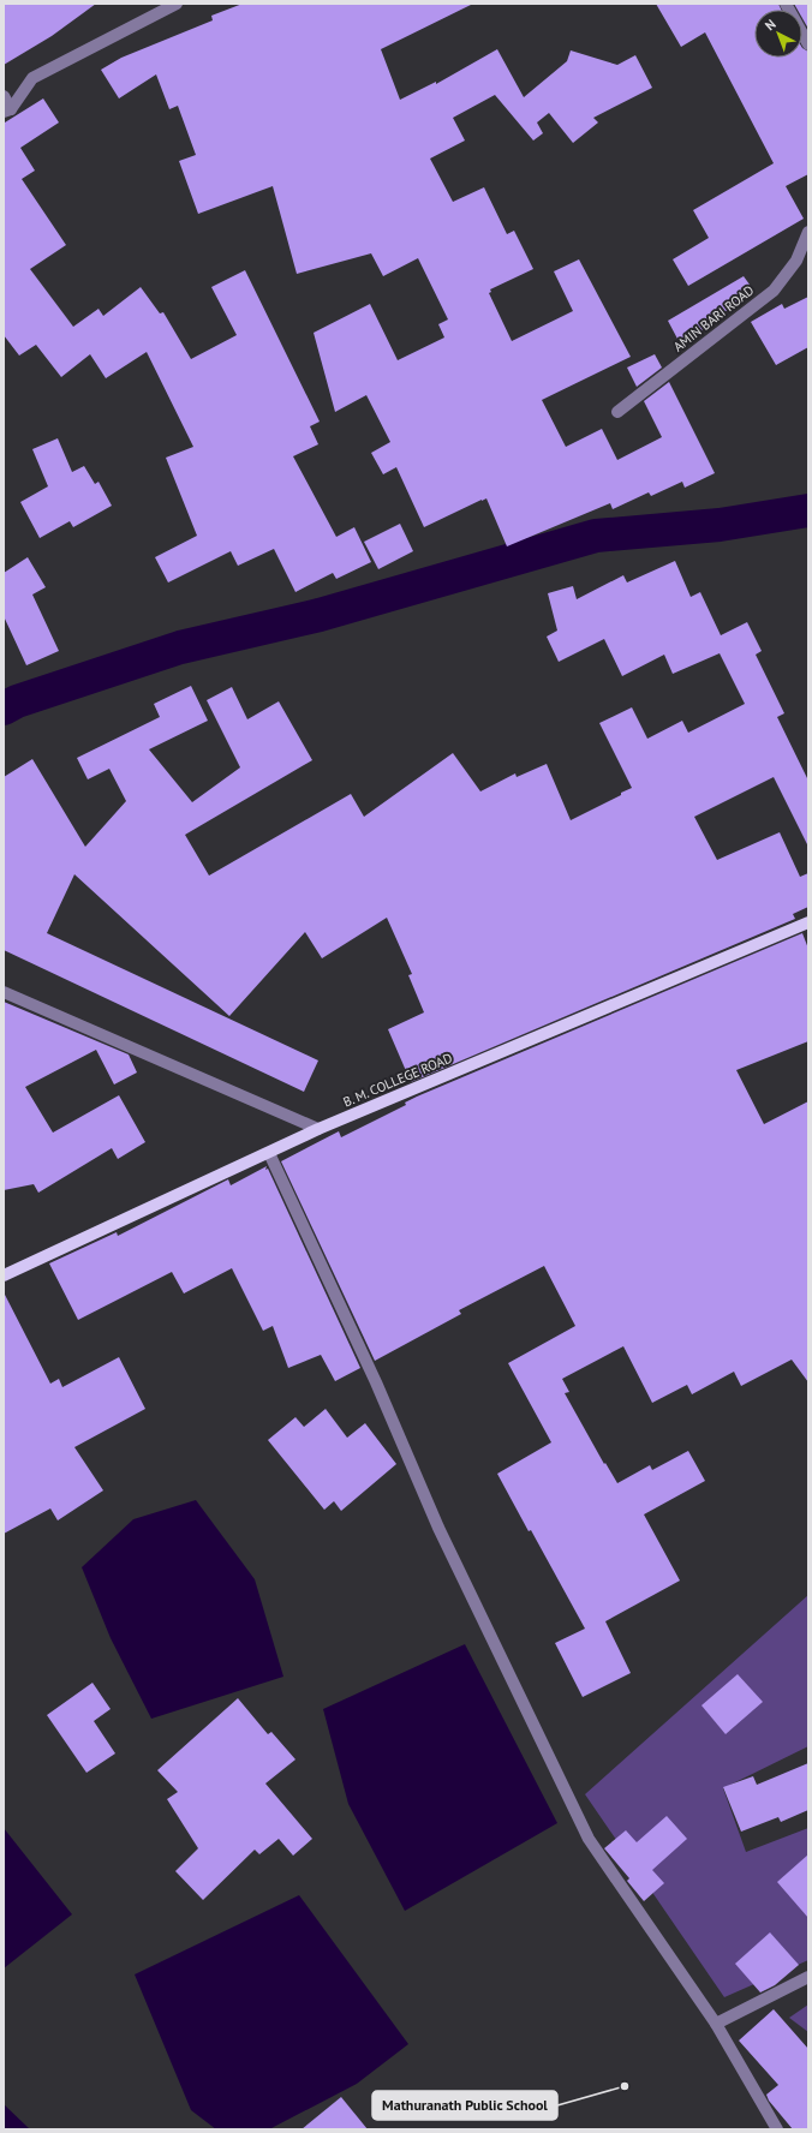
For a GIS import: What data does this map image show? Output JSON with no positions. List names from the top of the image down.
{
  "streets": {
    "main road": ["B. M. COLLEGE ROAD"],
    "street": ["AMIN BARI ROAD"]
  },
  "places": ["Mathuranath Public School"],
  "north": "top left"
}
